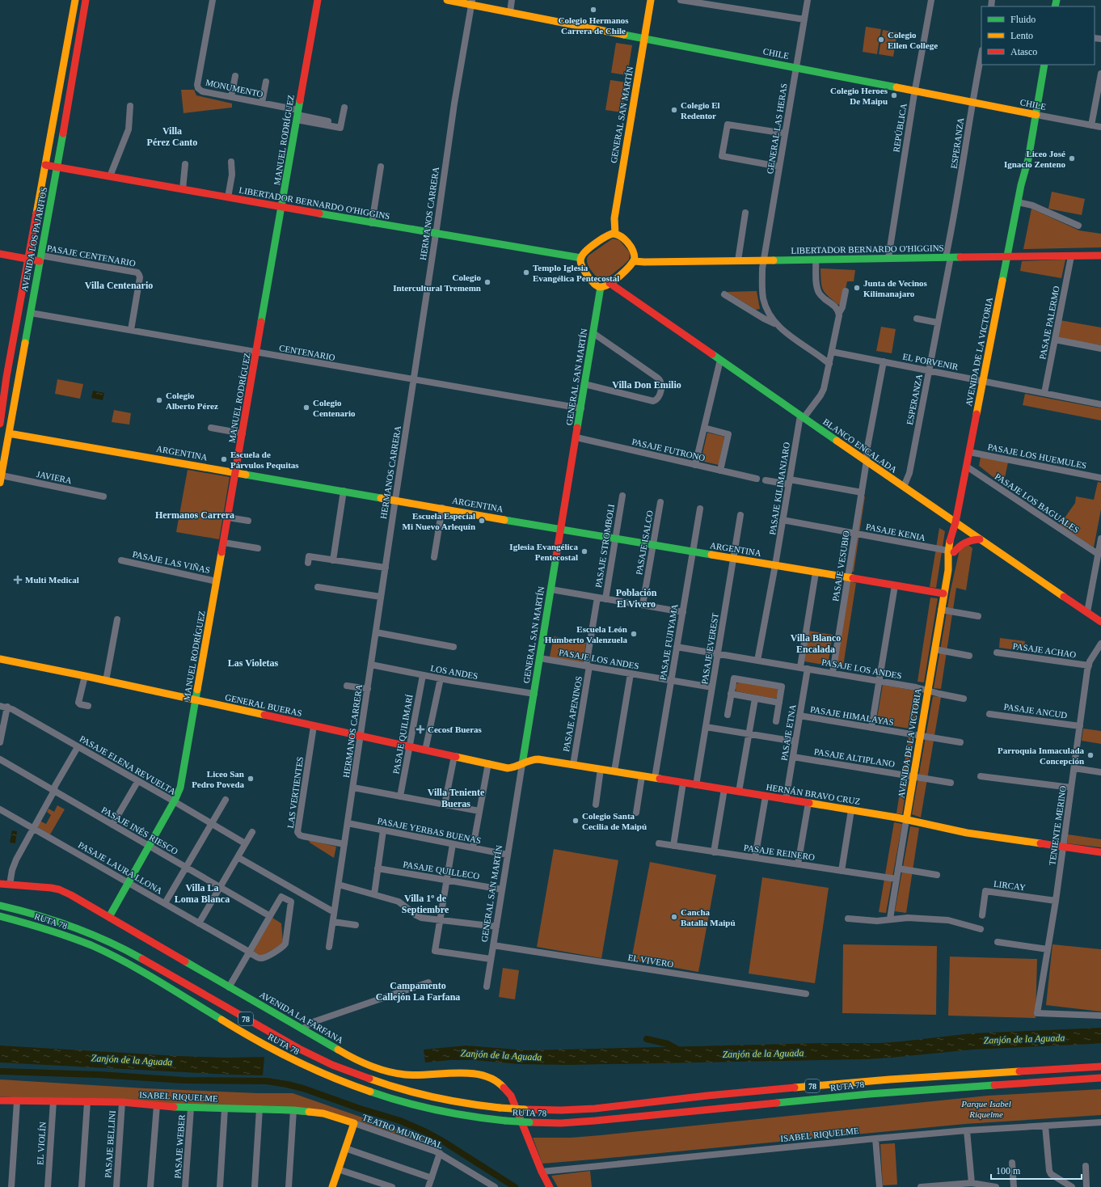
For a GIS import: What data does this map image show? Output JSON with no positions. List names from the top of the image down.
{
  "streets": {
    "main road": [
      "CHILE",
      "GENERAL SAN MARTÍN",
      "MANUEL RODRÍGUEZ",
      "LIBERTADOR BERNARDO O'HIGGINS",
      "AVENIDA LOS PAJARITOS",
      "AVENIDA DE LA VICTORIA",
      "BLANCO ENCALADA",
      "ARGENTINA",
      "GENERAL BUERAS",
      "HERNÁN BRAVO CRUZ",
      "RUTA 78",
      "AVENIDA LA FARFANA",
      "78",
      "ISABEL RIQUELME"
    ],
    "street": [
      "MONUMENTO",
      "REPÚBLICA",
      "GENERAL LAS HERAS",
      "ESPERANZA",
      "HERMANOS CARRERA",
      "PASAJE CENTENARIO",
      "PASAJE PALERMO",
      "CENTENARIO",
      "EL PORVENIR",
      "PASAJE FUTRONO",
      "PASAJE LOS HUEMULES",
      "JAVIERA",
      "PASAJE KILIMANJARO",
      "PASAJE LOS BAGUALES",
      "PASAJE KENIA",
      "PASAJE ISALCO",
      "PASAJE STROMBOLI",
      "PASAJE LAS VIÑAS",
      "PASAJE VESUBIO",
      "PASAJE FUJIYAMA",
      "PASAJE EVEREST",
      "PASAJE ACHAO",
      "PASAJE LOS ANDES",
      "LOS ANDES",
      "PASAJE ANCUD",
      "PASAJE APENINOS",
      "PASAJE HIMALAYAS",
      "PASAJE ETNA",
      "PASAJE QUILIMARÍ",
      "PASAJE ALTIPLANO",
      "PASAJE ELENA REVUELTA",
      "LAS VERTIENTES",
      "TENIENTE MERINO",
      "PASAJE INÉS RIESCO",
      "PASAJE YERBAS BUENAS",
      "PASAJE REINERO",
      "PASAJE LAURA LLONA",
      "PASAJE QUILLECO",
      "LIRCAY",
      "EL VIVERO",
      "TEATRO MUNICIPAL",
      "EL VIOLÍN",
      "PASAJE BELLINI",
      "PASAJE WEBER"
    ]
  },
  "crossings": [
    ["CHILE", "GENERAL SAN MARTÍN"],
    ["CHILE", "REPÚBLICA"],
    ["CHILE", "GENERAL LAS HERAS"],
    ["CHILE", "ESPERANZA"],
    ["CHILE", "HERMANOS CARRERA"],
    ["CHILE", "AVENIDA DE LA VICTORIA"],
    ["MONUMENTO", "MANUEL RODRÍGUEZ"],
    ["GENERAL SAN MARTÍN", "LIBERTADOR BERNARDO O'HIGGINS"],
    ["GENERAL SAN MARTÍN", "CENTENARIO"],
    ["GENERAL SAN MARTÍN", "BLANCO ENCALADA"],
    ["GENERAL SAN MARTÍN", "PASAJE FUTRONO"],
    ["GENERAL SAN MARTÍN", "ARGENTINA"],
    ["GENERAL SAN MARTÍN", "PASAJE LOS ANDES"],
    ["GENERAL SAN MARTÍN", "LOS ANDES"],
    ["GENERAL SAN MARTÍN", "GENERAL BUERAS"],
    ["GENERAL SAN MARTÍN", "HERNÁN BRAVO CRUZ"],
    ["GENERAL SAN MARTÍN", "PASAJE YERBAS BUENAS"],
    ["GENERAL SAN MARTÍN", "PASAJE QUILLECO"],
    ["GENERAL SAN MARTÍN", "EL VIVERO"],
    ["REPÚBLICA", "LIBERTADOR BERNARDO O'HIGGINS"],
    ["GENERAL LAS HERAS", "LIBERTADOR BERNARDO O'HIGGINS"],
    ["MANUEL RODRÍGUEZ", "LIBERTADOR BERNARDO O'HIGGINS"],
    ["MANUEL RODRÍGUEZ", "CENTENARIO"],
    ["MANUEL RODRÍGUEZ", "ARGENTINA"],
    ["MANUEL RODRÍGUEZ", "PASAJE LAS VIÑAS"],
    ["MANUEL RODRÍGUEZ", "GENERAL BUERAS"],
    ["MANUEL RODRÍGUEZ", "PASAJE ELENA REVUELTA"],
    ["MANUEL RODRÍGUEZ", "PASAJE INÉS RIESCO"],
    ["MANUEL RODRÍGUEZ", "PASAJE LAURA LLONA"],
    ["MANUEL RODRÍGUEZ", "AVENIDA LA FARFANA"],
    ["ESPERANZA", "LIBERTADOR BERNARDO O'HIGGINS"],
    ["ESPERANZA", "EL PORVENIR"],
    ["ESPERANZA", "BLANCO ENCALADA"],
    ["LIBERTADOR BERNARDO O'HIGGINS", "HERMANOS CARRERA"],
    ["LIBERTADOR BERNARDO O'HIGGINS", "AVENIDA LOS PAJARITOS"],
    ["LIBERTADOR BERNARDO O'HIGGINS", "PASAJE PALERMO"],
    ["LIBERTADOR BERNARDO O'HIGGINS", "AVENIDA DE LA VICTORIA"],
    ["LIBERTADOR BERNARDO O'HIGGINS", "BLANCO ENCALADA"],
    ["HERMANOS CARRERA", "CENTENARIO"],
    ["HERMANOS CARRERA", "ARGENTINA"],
    ["HERMANOS CARRERA", "LOS ANDES"],
    ["HERMANOS CARRERA", "GENERAL BUERAS"],
    ["HERMANOS CARRERA", "LAS VERTIENTES"],
    ["HERMANOS CARRERA", "PASAJE YERBAS BUENAS"],
    ["AVENIDA LOS PAJARITOS", "PASAJE CENTENARIO"],
    ["AVENIDA LOS PAJARITOS", "CENTENARIO"],
    ["AVENIDA LOS PAJARITOS", "ARGENTINA"],
    ["AVENIDA LOS PAJARITOS", "JAVIERA"],
    ["PASAJE CENTENARIO", "CENTENARIO"],
    ["PASAJE PALERMO", "EL PORVENIR"],
    ["AVENIDA DE LA VICTORIA", "EL PORVENIR"],
    ["AVENIDA DE LA VICTORIA", "BLANCO ENCALADA"],
    ["AVENIDA DE LA VICTORIA", "ARGENTINA"],
    ["AVENIDA DE LA VICTORIA", "PASAJE LOS HUEMULES"],
    ["AVENIDA DE LA VICTORIA", "PASAJE LOS BAGUALES"],
    ["AVENIDA DE LA VICTORIA", "PASAJE KENIA"],
    ["AVENIDA DE LA VICTORIA", "PASAJE LOS ANDES"],
    ["AVENIDA DE LA VICTORIA", "PASAJE HIMALAYAS"],
    ["AVENIDA DE LA VICTORIA", "PASAJE ALTIPLANO"],
    ["AVENIDA DE LA VICTORIA", "HERNÁN BRAVO CRUZ"],
    ["AVENIDA DE LA VICTORIA", "PASAJE REINERO"],
    ["EL PORVENIR", "PASAJE KILIMANJARO"],
    ["EL PORVENIR", "PASAJE VESUBIO"],
    ["BLANCO ENCALADA", "PASAJE KILIMANJARO"],
    ["BLANCO ENCALADA", "PASAJE VESUBIO"],
    ["ARGENTINA", "PASAJE KILIMANJARO"],
    ["ARGENTINA", "PASAJE ISALCO"],
    ["ARGENTINA", "PASAJE STROMBOLI"],
    ["ARGENTINA", "PASAJE VESUBIO"],
    ["ARGENTINA", "PASAJE FUJIYAMA"],
    ["ARGENTINA", "PASAJE EVEREST"],
    ["PASAJE KILIMANJARO", "PASAJE KENIA"],
    ["PASAJE KILIMANJARO", "PASAJE LOS ANDES"],
    ["PASAJE KENIA", "PASAJE VESUBIO"],
    ["PASAJE VESUBIO", "PASAJE LOS ANDES"],
    ["PASAJE FUJIYAMA", "PASAJE LOS ANDES"],
    ["PASAJE FUJIYAMA", "HERNÁN BRAVO CRUZ"],
    ["PASAJE EVEREST", "PASAJE LOS ANDES"],
    ["PASAJE EVEREST", "HERNÁN BRAVO CRUZ"],
    ["PASAJE ACHAO", "TENIENTE MERINO"],
    ["PASAJE LOS ANDES", "PASAJE APENINOS"],
    ["PASAJE LOS ANDES", "PASAJE ETNA"],
    ["LOS ANDES", "PASAJE QUILIMARÍ"],
    ["GENERAL BUERAS", "PASAJE QUILIMARÍ"],
    ["GENERAL BUERAS", "LAS VERTIENTES"],
    ["GENERAL BUERAS", "HERNÁN BRAVO CRUZ"],
    ["PASAJE ANCUD", "TENIENTE MERINO"],
    ["PASAJE APENINOS", "HERNÁN BRAVO CRUZ"],
    ["PASAJE HIMALAYAS", "PASAJE ETNA"],
    ["PASAJE ETNA", "PASAJE ALTIPLANO"],
    ["PASAJE ETNA", "HERNÁN BRAVO CRUZ"],
    ["HERNÁN BRAVO CRUZ", "TENIENTE MERINO"],
    ["TENIENTE MERINO", "LIRCAY"],
    ["PASAJE INÉS RIESCO", "PASAJE LAURA LLONA"],
    ["AVENIDA LA FARFANA", "ISABEL RIQUELME"],
    ["ISABEL RIQUELME", "TEATRO MUNICIPAL"],
    ["ISABEL RIQUELME", "EL VIOLÍN"],
    ["ISABEL RIQUELME", "PASAJE BELLINI"],
    ["ISABEL RIQUELME", "PASAJE WEBER"]
  ],
  "districts": [
    "Villa Pérez Canto",
    "Villa Centenario",
    "Villa Don Emilio",
    "Hermanos Carrera",
    "Población El Vivero",
    "Villa Blanco Encalada",
    "Las Violetas",
    "Villa Teniente Bueras",
    "Villa La Loma Blanca",
    "Villa 1º de Septiembre",
    "Campamento Callejón La Farfana"
  ],
  "water": ["Zanjón de la Aguada"],
  "parks": ["Parque Isabel Riquelme"],
  "places": {
    "other": [
      "Colegio Hermanos Carrera de Chile",
      "Colegio Ellen College",
      "Colegio Heroes De Maipu",
      "Colegio El Redentor",
      "Liceo José Ignacio Zenteno",
      "Templo Iglesia Evangélica Pentecostal",
      "Colegio Intercultural Trememn",
      "Junta de Vecinos Kilimanajaro",
      "Colegio Alberto Pérez",
      "Colegio Centenario",
      "Escuela de Párvulos Pequitas",
      "Escuela Especial Mi Nuevo Arlequín",
      "Iglesia Evangélica Pentecostal",
      "Escuela León Humberto Valenzuela",
      "Parroquia Inmaculada Concepción",
      "Liceo San Pedro Poveda",
      "Colegio Santa Cecilia de Maipú",
      "Cancha Batalla Maipú"
    ],
    "health": ["Multi Medical", "Cecosf Bueras"]
  },
  "legend": ["Fluido", "Lento", "Atasco"],
  "scale_bar": "100 m"
}
